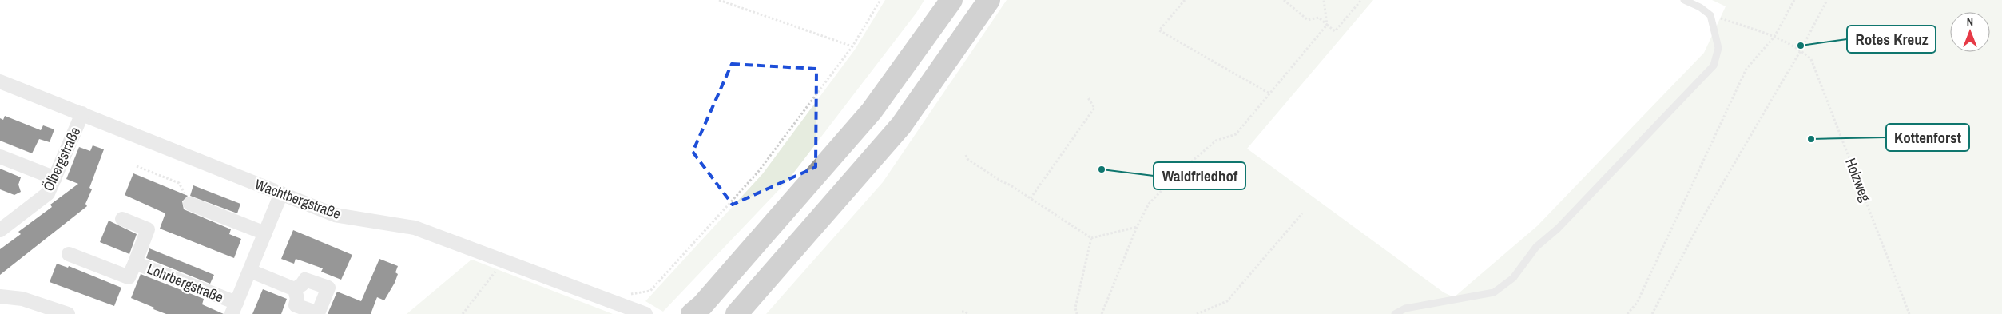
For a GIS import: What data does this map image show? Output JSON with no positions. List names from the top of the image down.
{
  "streets": {
    "street": ["Ölbergstraße", "Wachtbergstraße", "Lohrbergstraße"],
    "path": ["Holzweg"]
  },
  "crossings": [
    ["Ölbergstraße", "Wachtbergstraße"]
  ],
  "places": ["Rotes Kreuz", "Kottenforst", "Waldfriedhof"],
  "north": "top"
}
